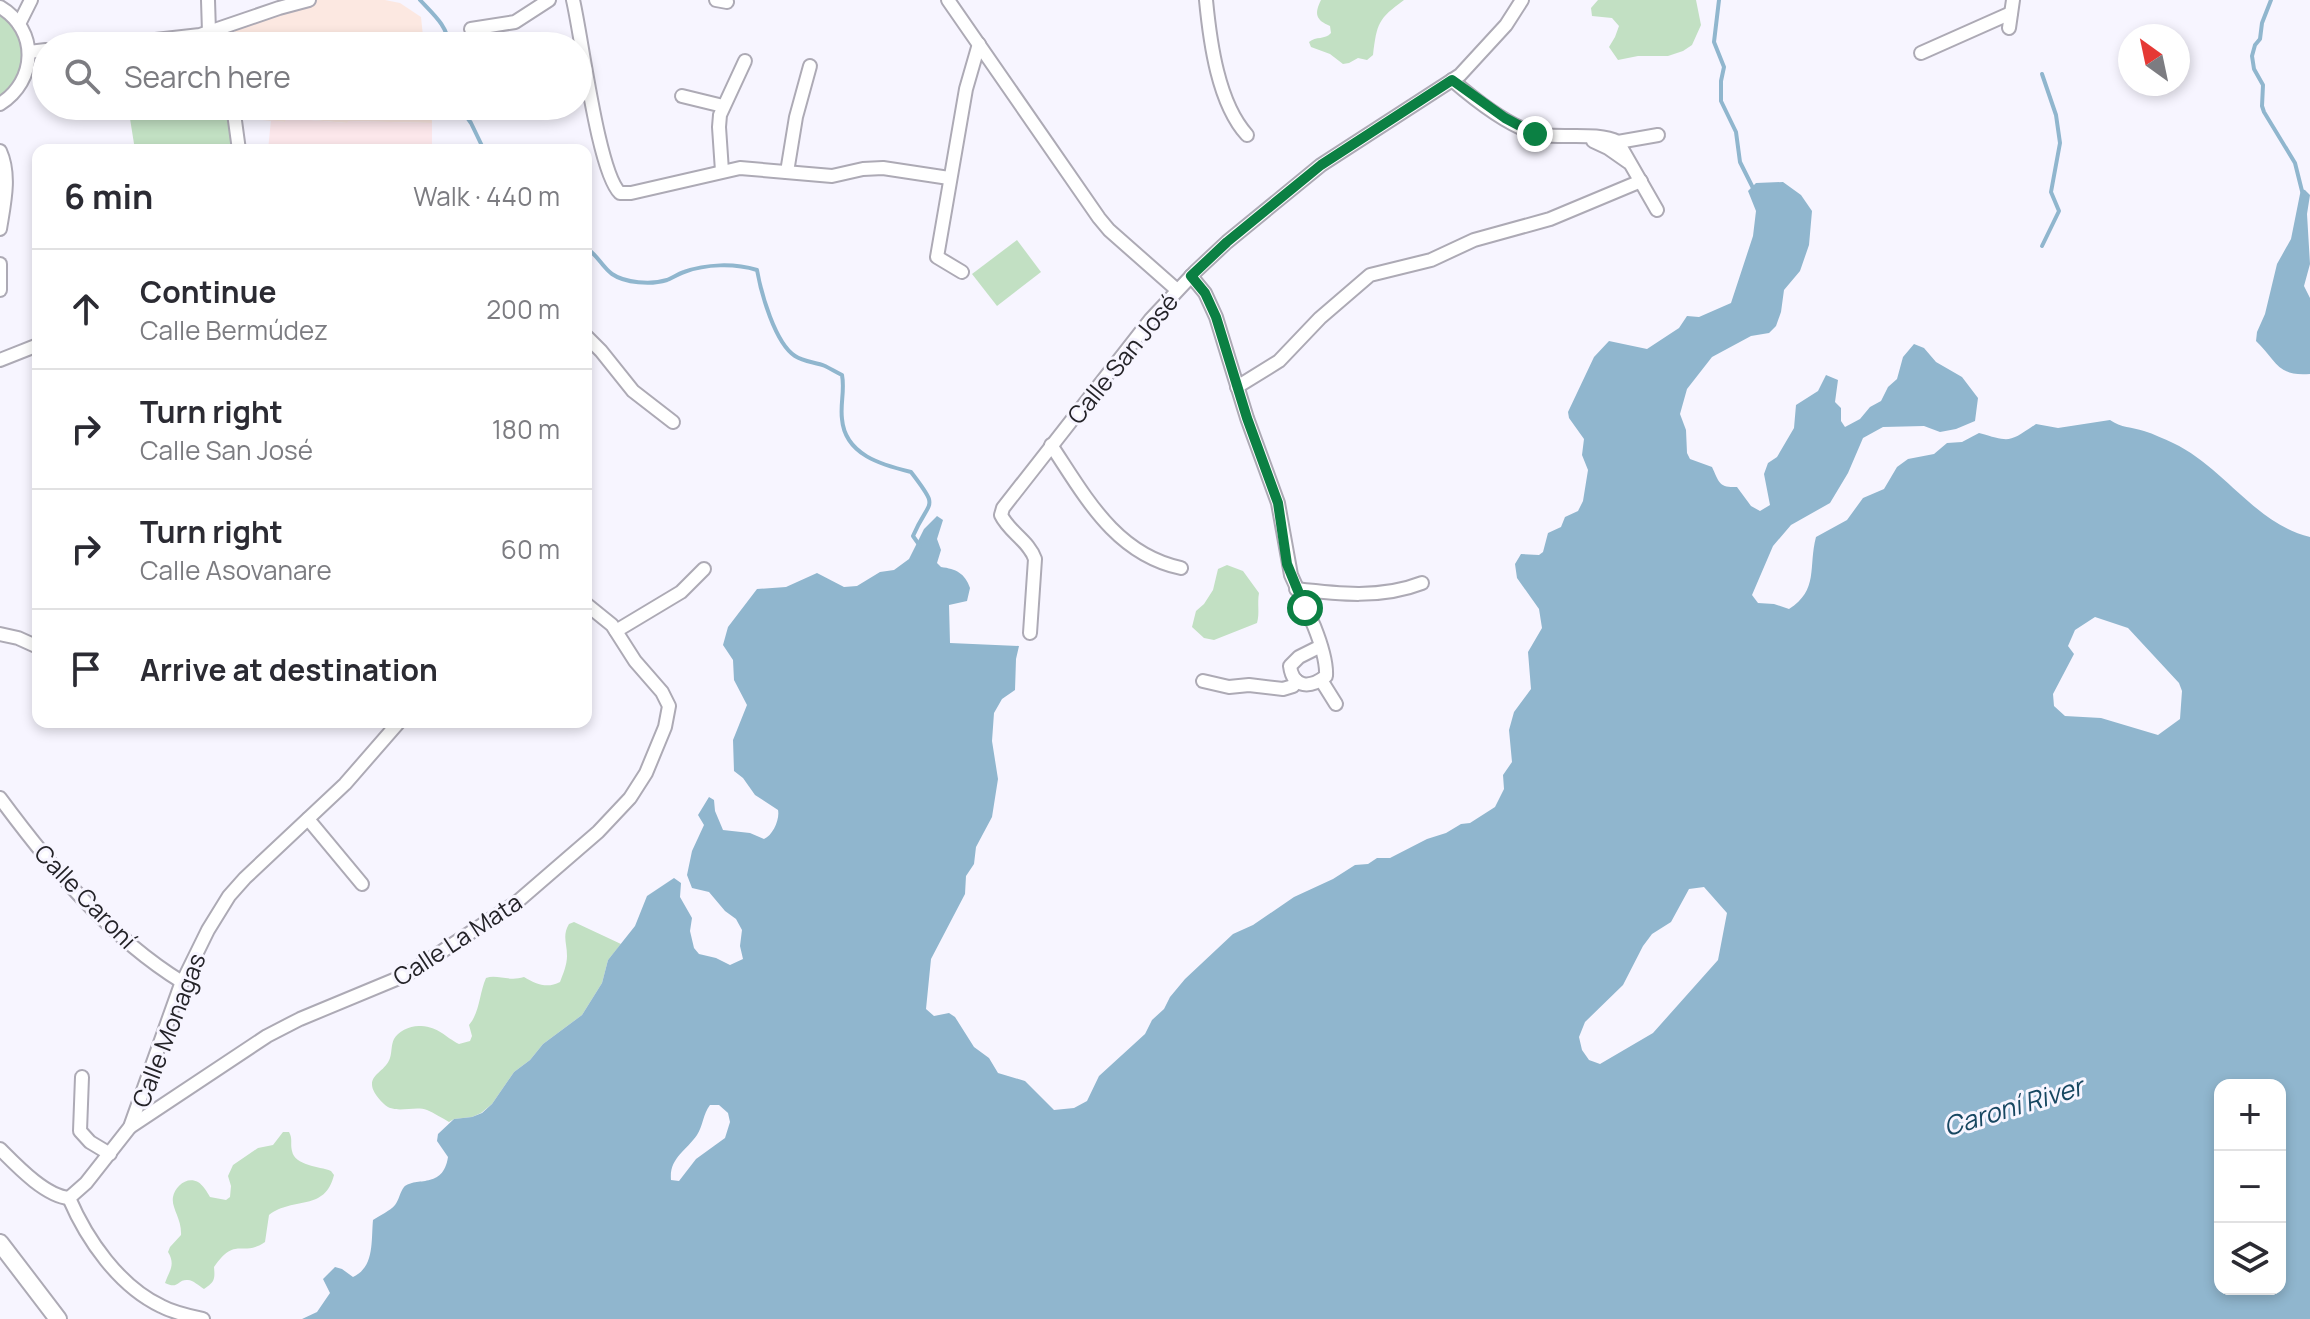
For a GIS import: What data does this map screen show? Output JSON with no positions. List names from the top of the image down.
{
  "streets": {
    "street": [
      "Calle San José",
      "Calle Caroní",
      "Calle La Mata",
      "Calle Monagas"
    ]
  },
  "crossings": [
    ["Calle Caroní", "Calle Monagas"],
    ["Calle La Mata", "Calle Monagas"]
  ],
  "water": ["Caroní River"],
  "north": "top left",
  "page": {
    "search": "Search here",
    "heading": ["6 min", "Walk · 440 m"],
    "list": [
      ["Continue", "Calle Bermúdez", "200 m"],
      ["Turn right", "Calle San José", "180 m"],
      ["Turn right", "Calle Asovanare", "60 m"],
      "Arrive at destination"
    ],
    "map_buttons": ["+", "−"]
  }
}
